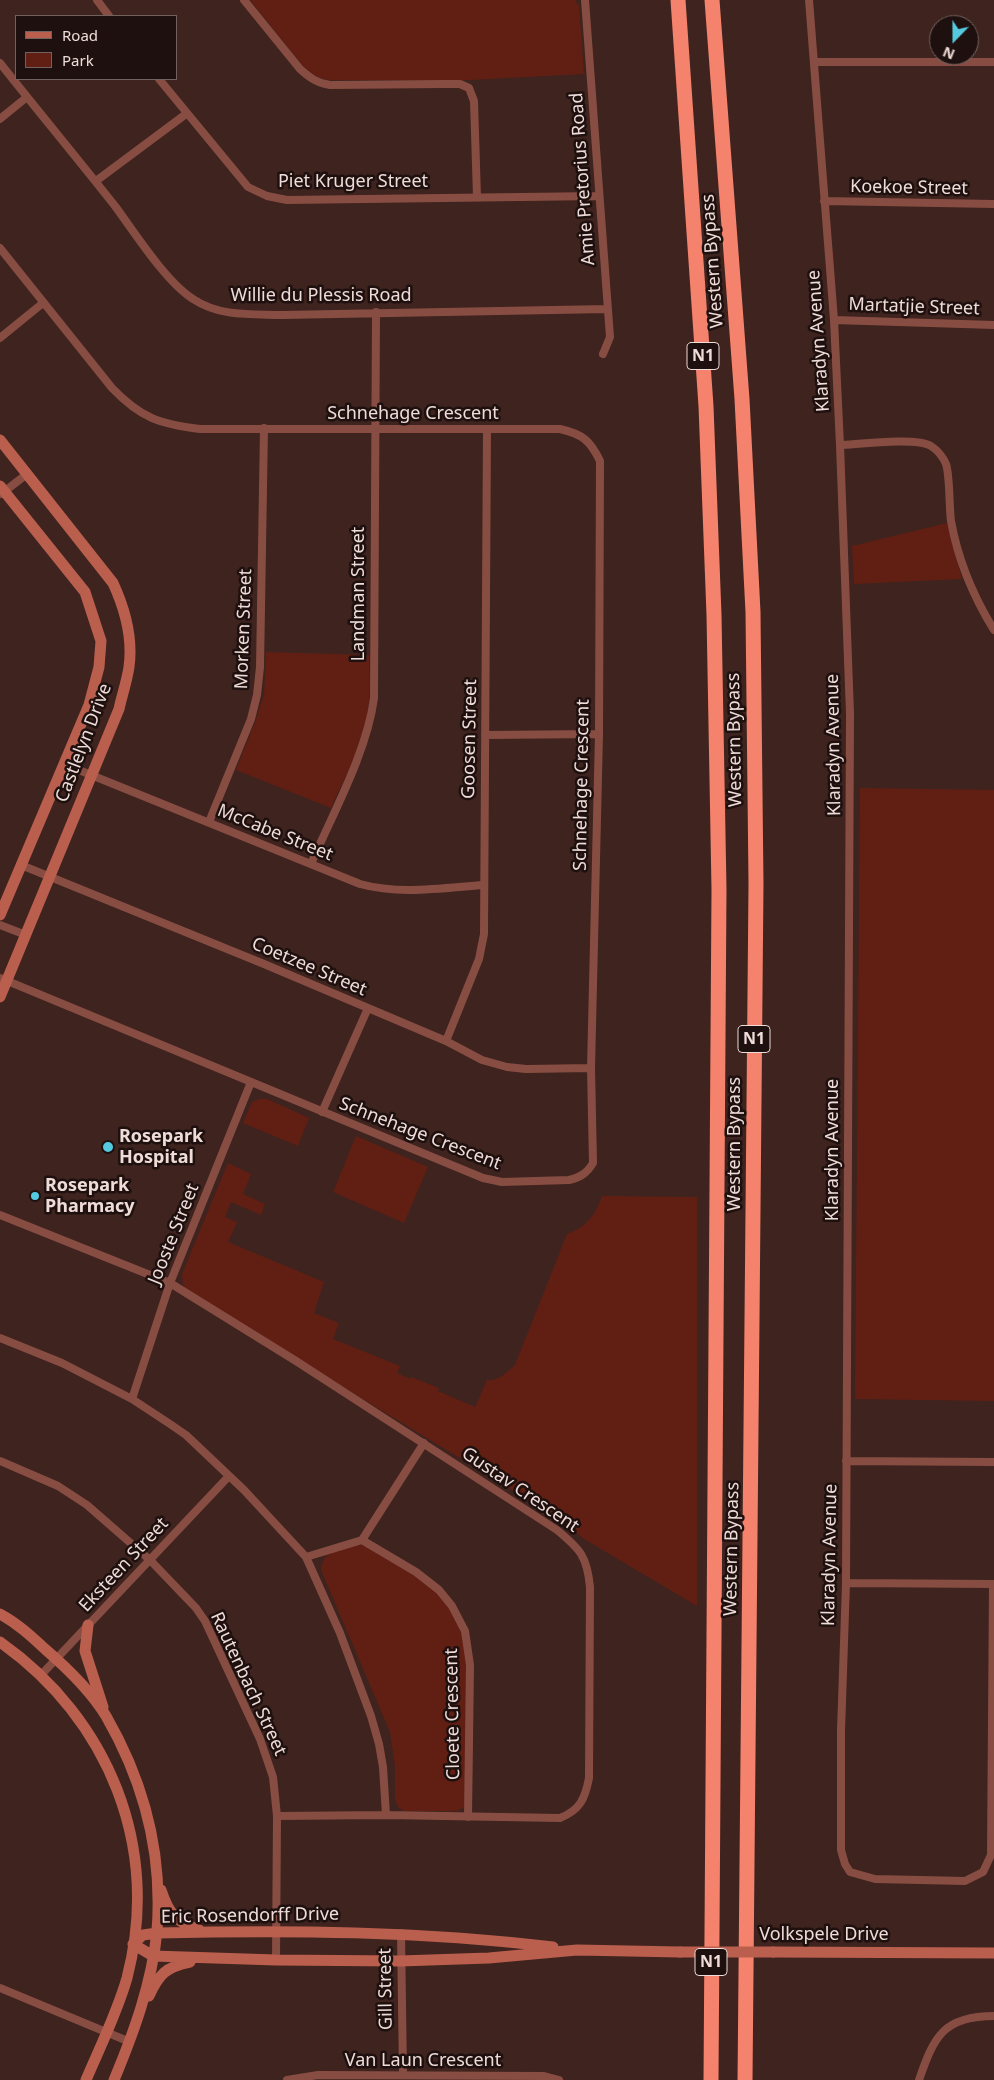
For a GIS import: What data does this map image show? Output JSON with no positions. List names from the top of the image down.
{
  "streets": {
    "highway": ["Western Bypass", "N1"],
    "street": [
      "Amie Pretorius Road",
      "Piet Kruger Street",
      "Koekoe Street",
      "Willie du Plessis Road",
      "Martatjie Street",
      "Klaradyn Avenue",
      "Schnehage Crescent",
      "Landman Street",
      "Morken Street",
      "Goosen Street",
      "Castlelyn Drive",
      "McCabe Street",
      "Coetzee Street",
      "Jooste Street",
      "Gustav Crescent",
      "Eksteen Street",
      "Rautenbach Street",
      "Cloete Crescent",
      "Eric Rosendorff Drive",
      "Volkspele Drive",
      "Gill Street",
      "Van Laun Crescent"
    ]
  },
  "crossings": [
    ["Amie Pretorius Road", "Piet Kruger Street"],
    ["Amie Pretorius Road", "Willie du Plessis Road"],
    ["Koekoe Street", "Klaradyn Avenue"],
    ["Willie du Plessis Road", "Landman Street"],
    ["Martatjie Street", "Klaradyn Avenue"],
    ["Schnehage Crescent", "Landman Street"],
    ["Schnehage Crescent", "Morken Street"],
    ["Schnehage Crescent", "Goosen Street"],
    ["Schnehage Crescent", "Castlelyn Drive"],
    ["Schnehage Crescent", "Coetzee Street"],
    ["Schnehage Crescent", "Jooste Street"],
    ["Landman Street", "McCabe Street"],
    ["Morken Street", "McCabe Street"],
    ["Goosen Street", "McCabe Street"],
    ["Goosen Street", "Coetzee Street"],
    ["Castlelyn Drive", "McCabe Street"],
    ["Castlelyn Drive", "Coetzee Street"],
    ["Jooste Street", "Gustav Crescent"],
    ["Gustav Crescent", "Rautenbach Street"],
    ["Gustav Crescent", "Cloete Crescent"],
    ["Eksteen Street", "Rautenbach Street"],
    ["Rautenbach Street", "Eric Rosendorff Drive"],
    ["Eric Rosendorff Drive", "Volkspele Drive"],
    ["Eric Rosendorff Drive", "Gill Street"],
    ["Gill Street", "Van Laun Crescent"]
  ],
  "places": ["Rosepark Hospital", "Rosepark Pharmacy"],
  "legend": ["Road", "Park"],
  "north": "bottom"
}
